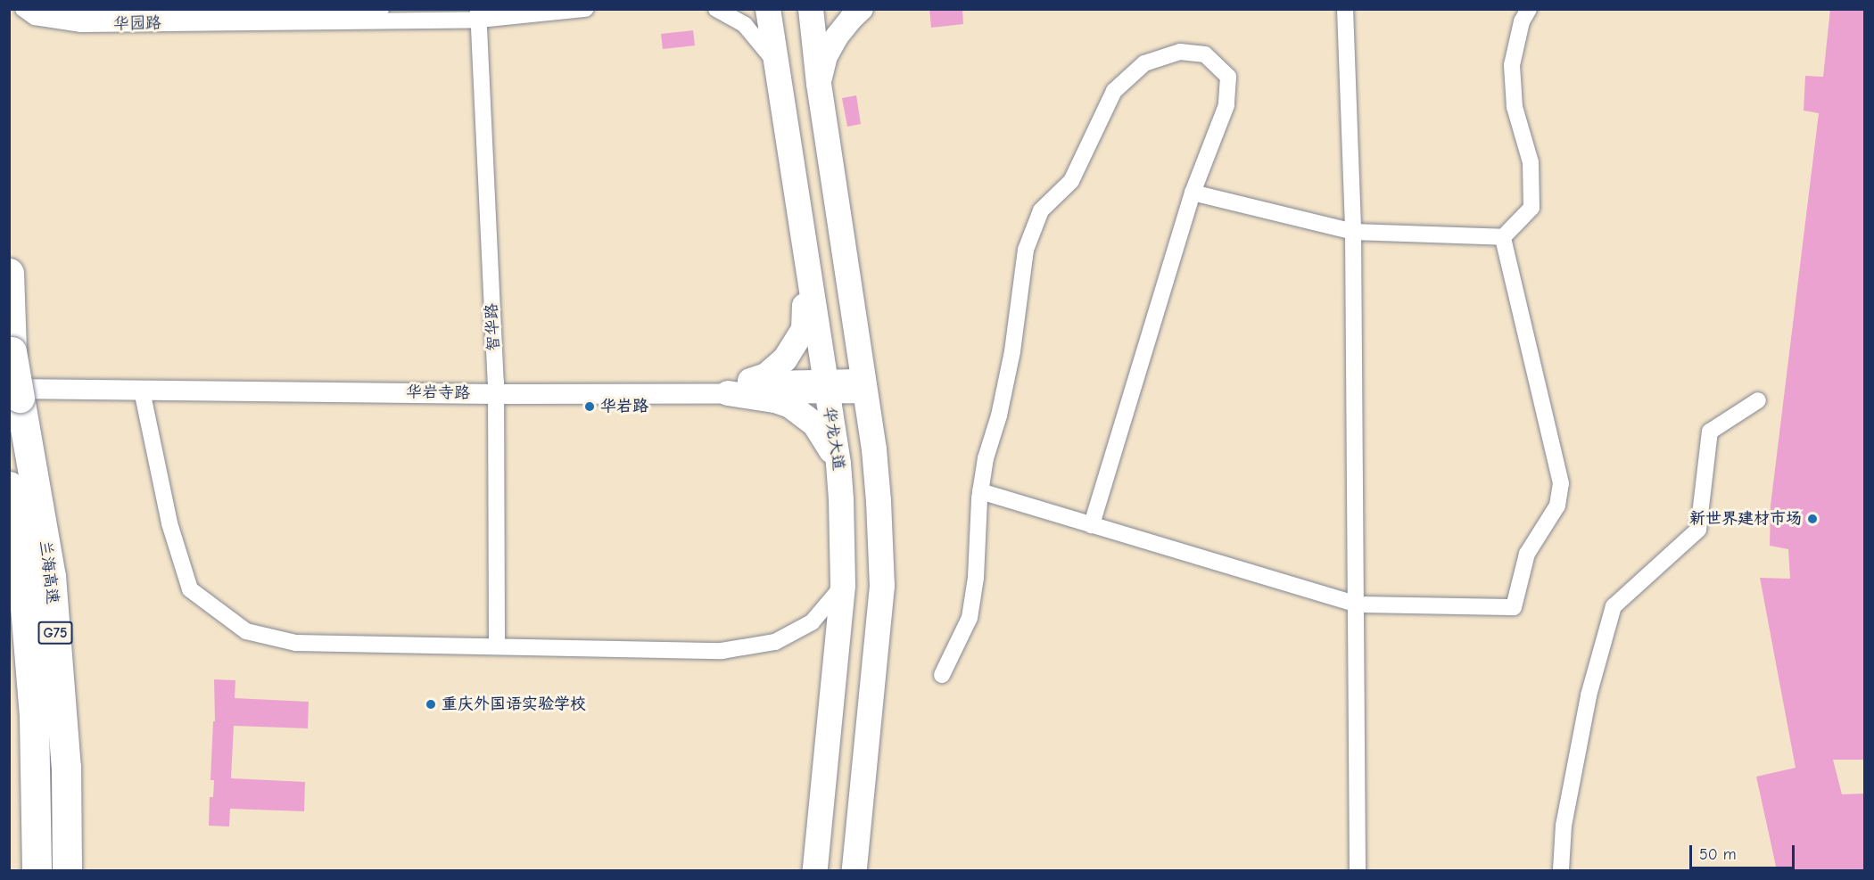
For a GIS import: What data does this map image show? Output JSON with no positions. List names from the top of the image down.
{
  "streets": {
    "highway": ["兰海高速", "G75"],
    "main road": ["华龙大道"],
    "street": ["华园路", "智华路", "华岩寺路"]
  },
  "crossings": [
    ["华园路", "智华路"],
    ["智华路", "华岩寺路"],
    ["华岩寺路", "华龙大道"],
    ["华岩寺路", "兰海高速"]
  ],
  "places": ["华岩路", "新世界建材市场", "重庆外国语实验学校"],
  "scale_bar": "50 m"
}
